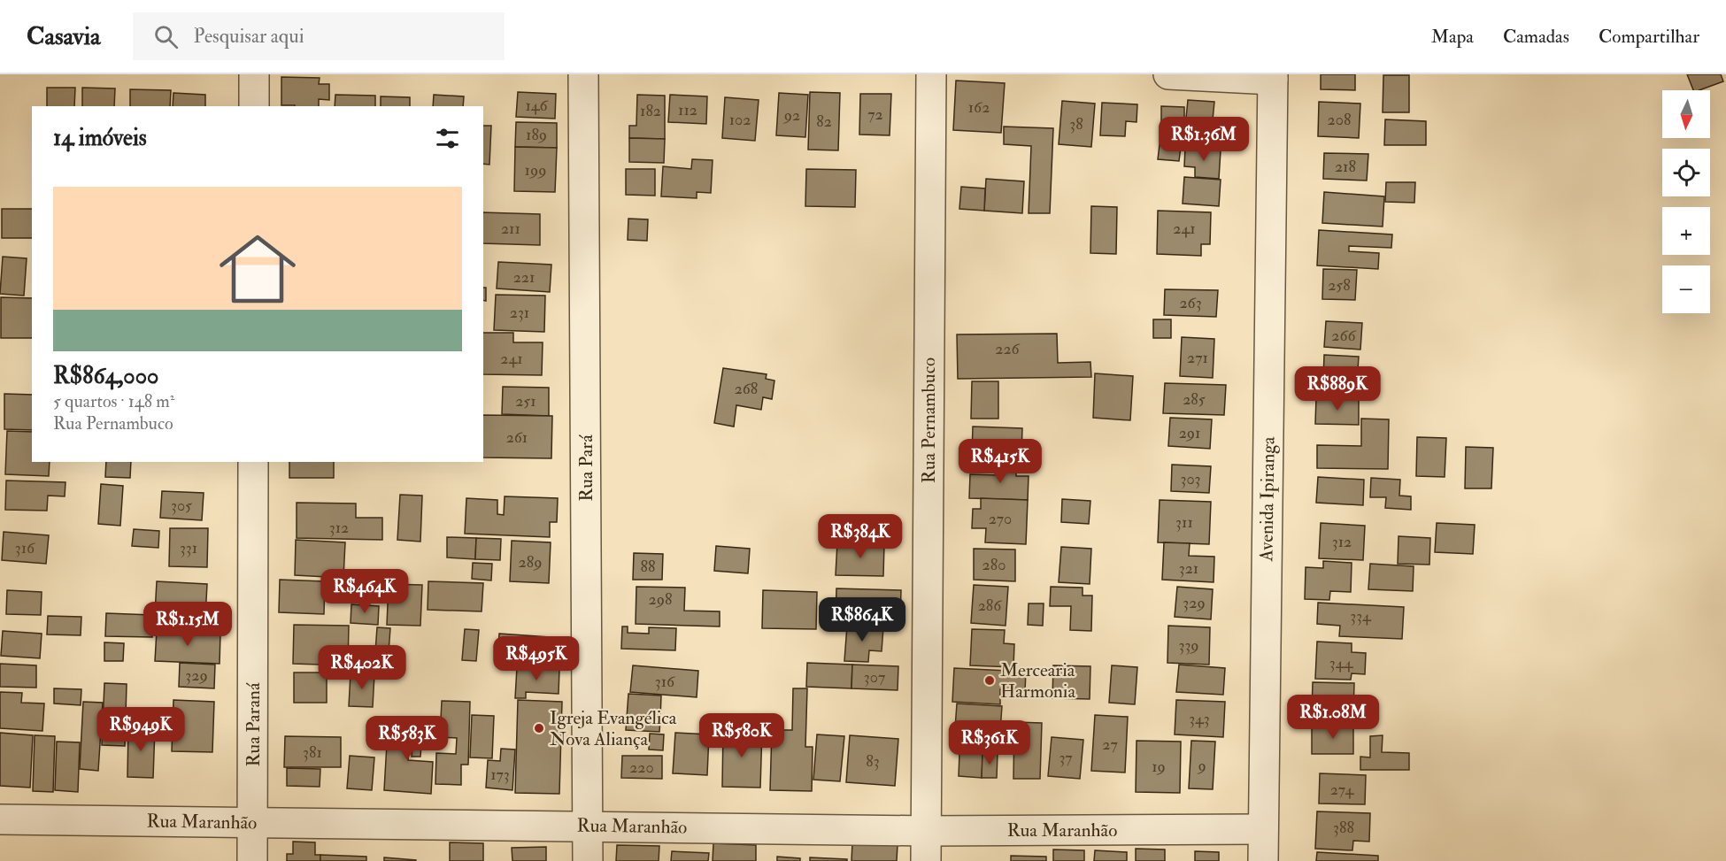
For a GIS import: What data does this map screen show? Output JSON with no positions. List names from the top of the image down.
{
  "streets": {
    "street": [
      "Rua Pernambuco",
      "Rua Pará",
      "Avenida Ipiranga",
      "Rua Paraná",
      "Rua Maranhão"
    ]
  },
  "crossings": [
    ["Rua Pernambuco", "Rua Maranhão"],
    ["Rua Pará", "Rua Maranhão"],
    ["Avenida Ipiranga", "Rua Maranhão"],
    ["Rua Paraná", "Rua Maranhão"]
  ],
  "places": ["Mercearia Harmonia", "Igreja Evangélica Nova Aliança"],
  "house_numbers": [
    "146",
    "162",
    "112",
    "182",
    "72",
    "92",
    "102",
    "208",
    "82",
    "38",
    "189",
    "218",
    "199",
    "211",
    "241",
    "221",
    "258",
    "263",
    "231",
    "266",
    "226",
    "271",
    "241",
    "268",
    "285",
    "251",
    "291",
    "261",
    "303",
    "305",
    "270",
    "311",
    "312",
    "312",
    "316",
    "331",
    "289",
    "280",
    "88",
    "321",
    "298",
    "329",
    "286",
    "334",
    "339",
    "344",
    "329",
    "307",
    "316",
    "343",
    "27",
    "381",
    "37",
    "83",
    "9",
    "19",
    "220",
    "173",
    "274",
    "388"
  ],
  "north": "bottom",
  "page": {
    "header": "Casavia",
    "search": "Pesquisar aqui",
    "nav": ["Mapa", "Camadas", "Compartilhar"],
    "map_buttons": ["+", "−"],
    "heading": "14 imóveis",
    "price": [
      "R$1.36M",
      "R$889K",
      "R$415K",
      "R$384K",
      "R$464K",
      "R$864K",
      "R$1.15M",
      "R$495K",
      "R$402K",
      "R$1.08M",
      "R$949K",
      "R$580K",
      "R$583K",
      "R$361K"
    ],
    "list": [
      {
        "name": "R$864,000",
        "note": "5 quartos · 148 m² · Rua Pernambuco"
      }
    ]
  }
}
